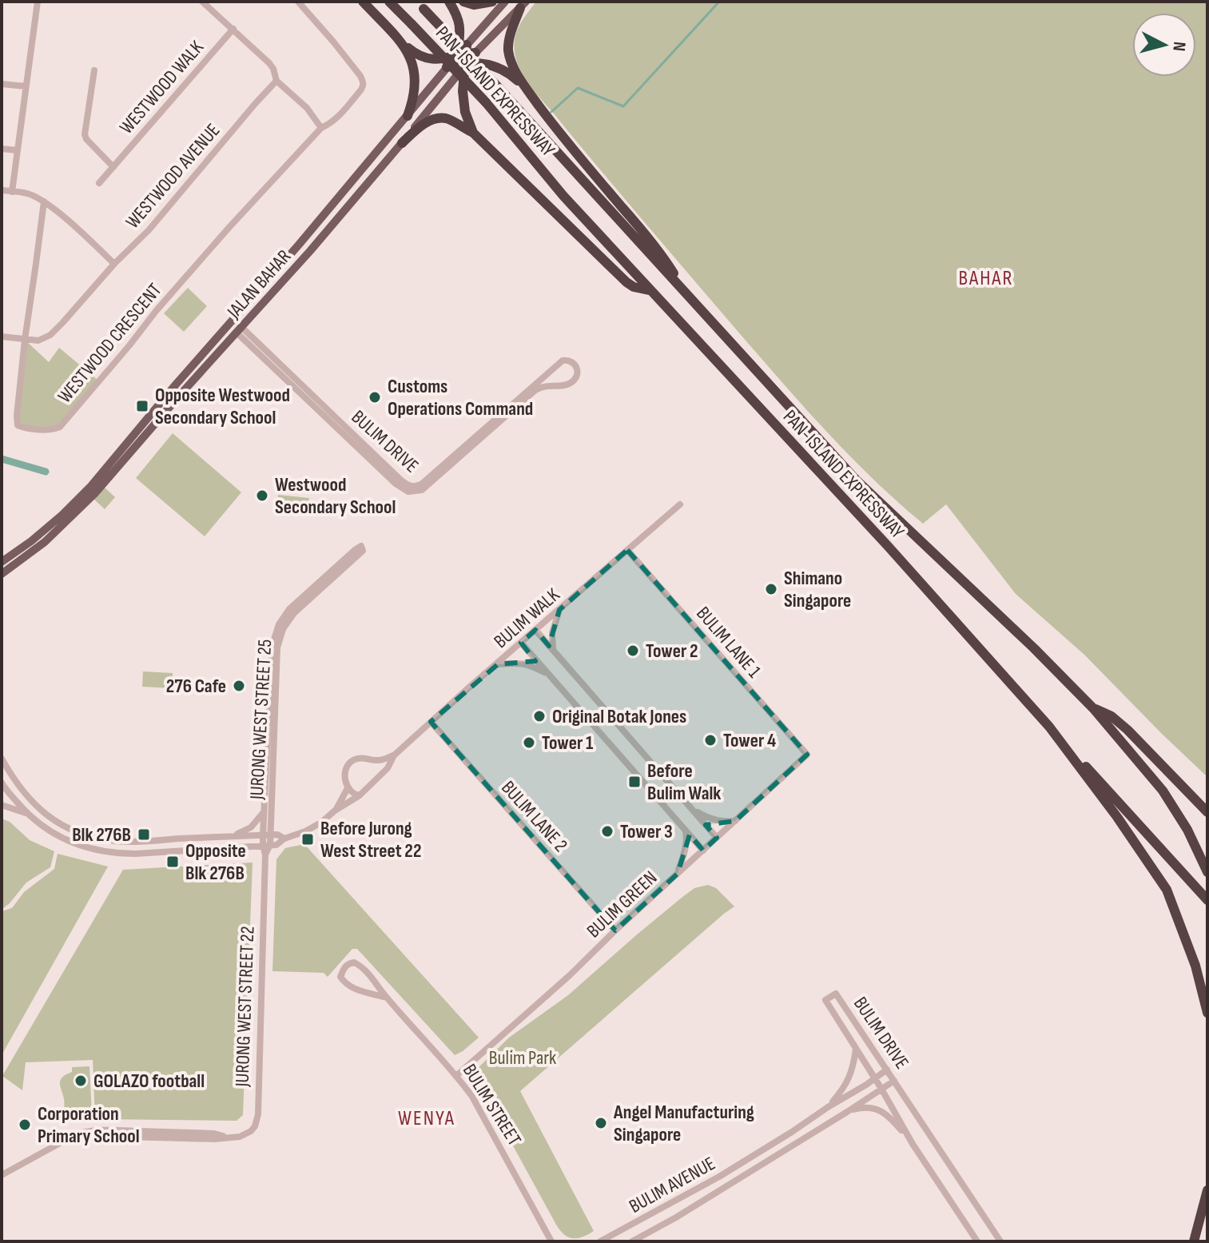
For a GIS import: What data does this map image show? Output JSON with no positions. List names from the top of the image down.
{
  "streets": {
    "highway": ["PAN-ISLAND EXPRESSWAY"],
    "main road": ["JALAN BAHAR"],
    "street": [
      "WESTWOOD WALK",
      "WESTWOOD AVENUE",
      "WESTWOOD CRESCENT",
      "BULIM DRIVE",
      "BULIM WALK",
      "BULIM LANE 1",
      "JURONG WEST STREET 25",
      "BULIM LANE 2",
      "BULIM GREEN",
      "JURONG WEST STREET 22",
      "BULIM STREET",
      "BULIM AVENUE"
    ]
  },
  "crossings": [
    ["WESTWOOD AVENUE", "WESTWOOD CRESCENT"],
    ["JALAN BAHAR", "BULIM DRIVE"],
    ["BULIM DRIVE", "BULIM AVENUE"],
    ["BULIM WALK", "BULIM LANE 1"],
    ["BULIM WALK", "JURONG WEST STREET 25"],
    ["BULIM WALK", "BULIM LANE 2"],
    ["BULIM WALK", "JURONG WEST STREET 22"],
    ["BULIM LANE 1", "BULIM GREEN"],
    ["JURONG WEST STREET 25", "JURONG WEST STREET 22"],
    ["BULIM LANE 2", "BULIM GREEN"],
    ["BULIM GREEN", "BULIM STREET"]
  ],
  "districts": ["BAHAR", "WENYA"],
  "parks": ["Bulim Park"],
  "places": {
    "other": [
      "Customs Operations Command",
      "Westwood Secondary School",
      "Shimano Singapore",
      "Tower 2",
      "276 Cafe",
      "Original Botak Jones",
      "Tower 4",
      "Tower 1",
      "Tower 3",
      "GOLAZO football",
      "Angel Manufacturing Singapore",
      "Corporation Primary School"
    ],
    "transit": [
      "Opposite Westwood Secondary School",
      "Before Bulim Walk",
      "Blk 276B",
      "Before Jurong West Street 22",
      "Opposite Blk 276B"
    ]
  },
  "north": "right"
}
